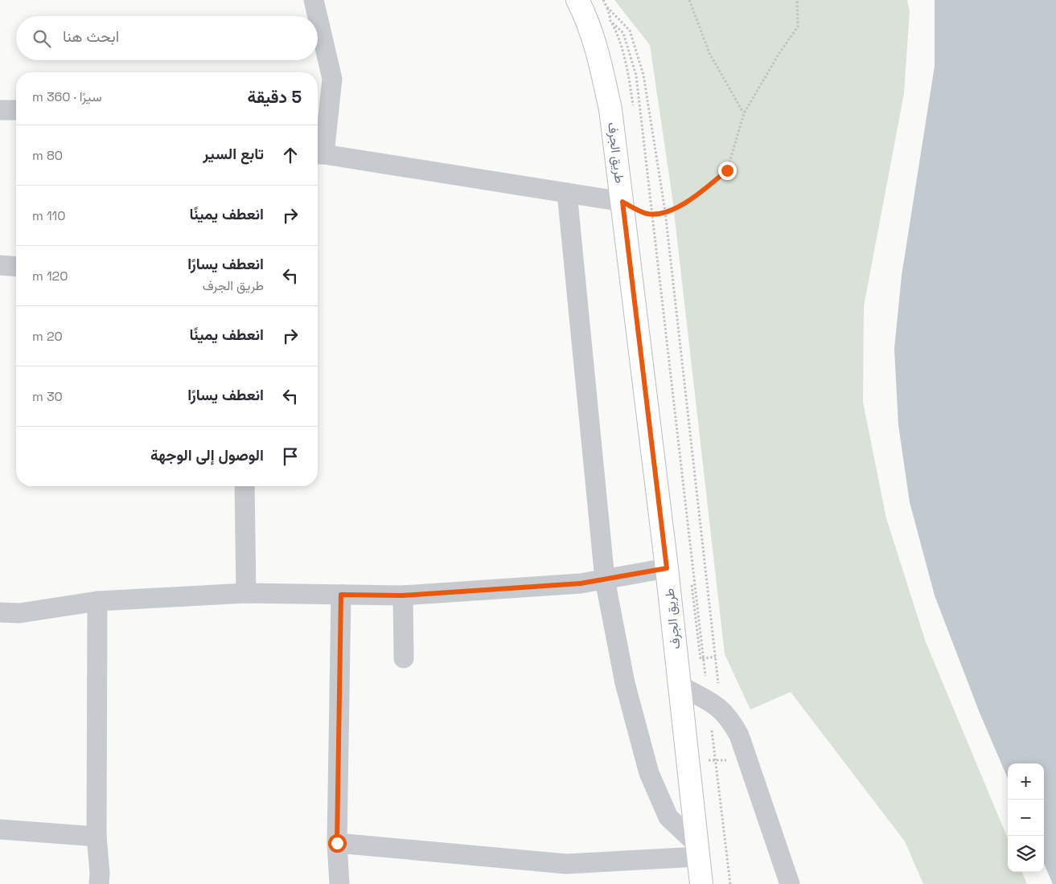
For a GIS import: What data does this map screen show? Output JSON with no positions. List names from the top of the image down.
{
  "streets": {
    "main road": ["طريق الجرف"]
  },
  "page": {
    "search": "ابحث هنا",
    "heading": ["5 دقيقة", "سيرًا · 360 m"],
    "list": [
      ["تابع السير", "80 m"],
      ["انعطف يمينًا", "110 m"],
      ["انعطف يسارًا", "طريق الجرف", "120 m"],
      ["انعطف يمينًا", "20 m"],
      ["انعطف يسارًا", "30 m"],
      "الوصول إلى الوجهة"
    ],
    "map_buttons": ["+", "−"]
  }
}
